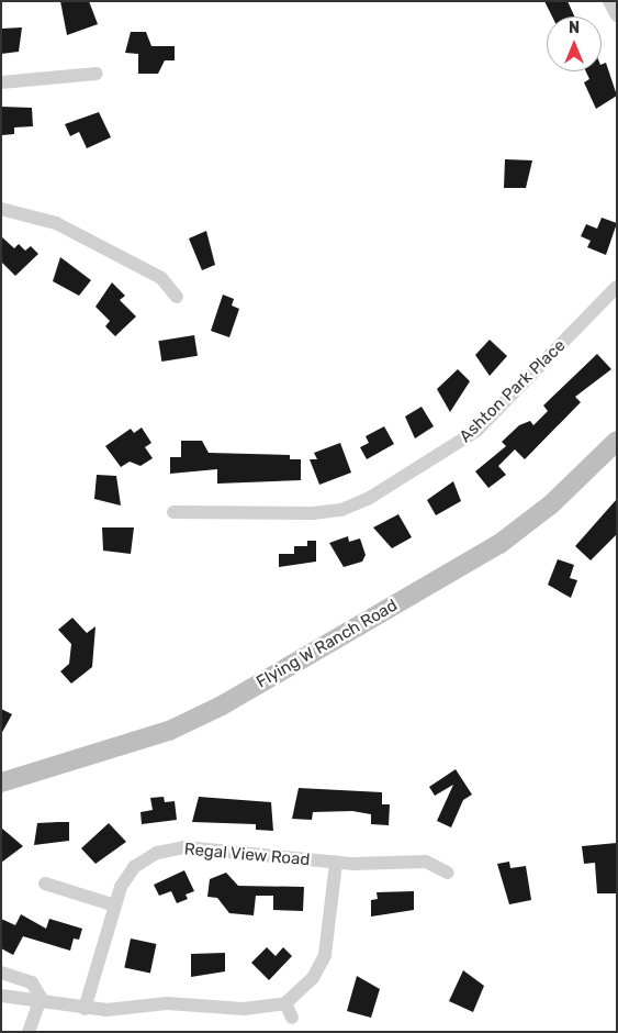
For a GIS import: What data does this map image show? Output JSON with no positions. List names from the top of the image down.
{
  "streets": {
    "street": ["Ashton Park Place", "Flying W Ranch Road", "Regal View Road"]
  },
  "north": "top"
}
